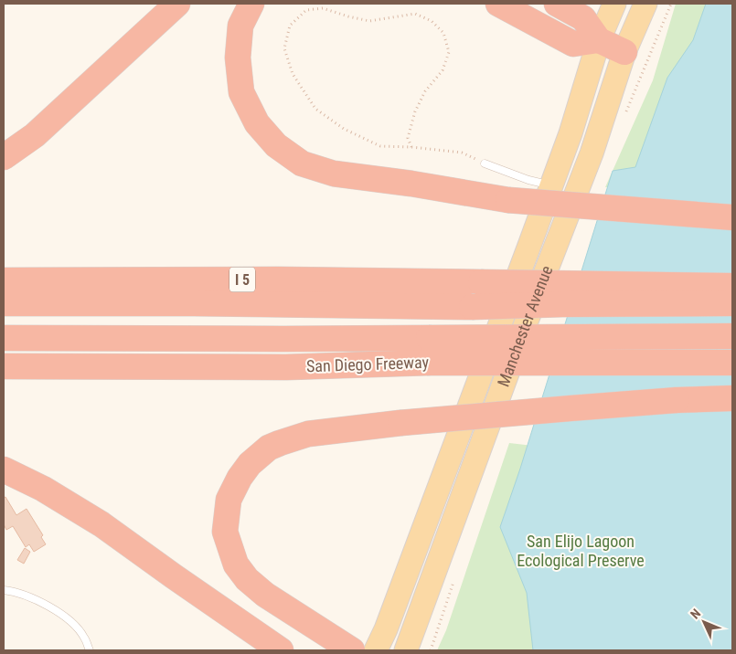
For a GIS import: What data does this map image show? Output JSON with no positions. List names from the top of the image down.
{
  "streets": {
    "highway": ["I 5", "San Diego Freeway"],
    "main road": ["Manchester Avenue"]
  },
  "parks": ["San Elijo Lagoon Ecological Preserve"],
  "north": "top left"
}
